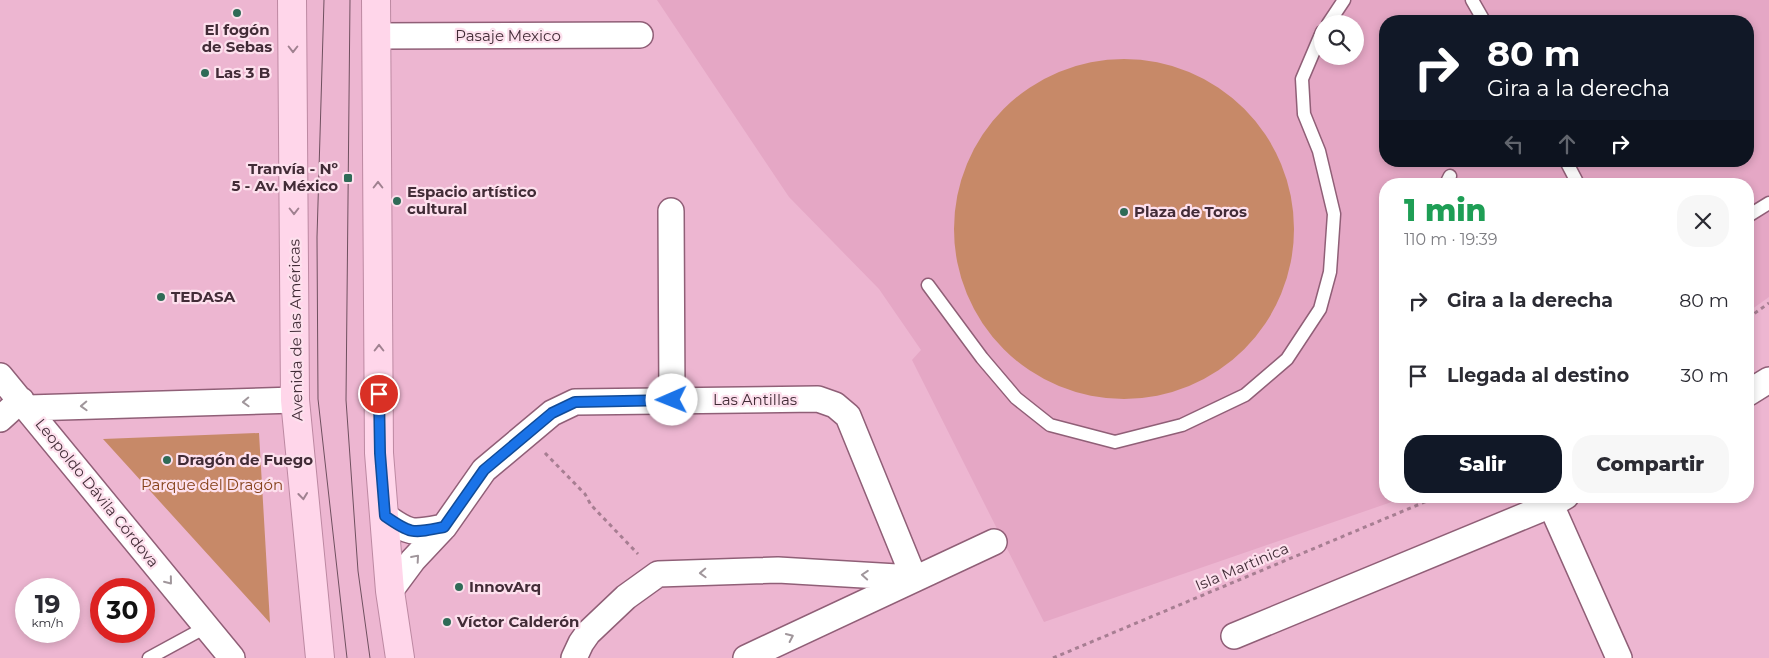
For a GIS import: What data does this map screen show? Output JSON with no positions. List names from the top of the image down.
{
  "streets": {
    "main road": ["Avenida de las Américas"],
    "street": ["Pasaje Mexico", "Las Antillas", "Leopoldo Dávila Córdova"],
    "path": ["Isla Martinica"]
  },
  "one_way": ["Leopoldo Dávila Córdova"],
  "parks": ["Parque del Dragón"],
  "places": {
    "other": [
      "El fogón de Sebas",
      "Las 3 B",
      "Espacio artístico cultural",
      "Plaza de Toros",
      "TEDASA",
      "Dragón de Fuego",
      "InnovArq",
      "Víctor Calderón"
    ],
    "transit": ["Tranvía - Nº 5 - Av. México"]
  },
  "page": {
    "turn": ["80 m", "Gira a la derecha"],
    "heading": ["1 min", "110 m · 19:39"],
    "list": [
      {
        "name": "Gira a la derecha",
        "value": "80 m"
      },
      {
        "name": "Llegada al destino",
        "value": "30 m"
      }
    ],
    "buttons": ["Salir", "Compartir"],
    "speed": "19 km/h",
    "limit": "30"
  }
}
